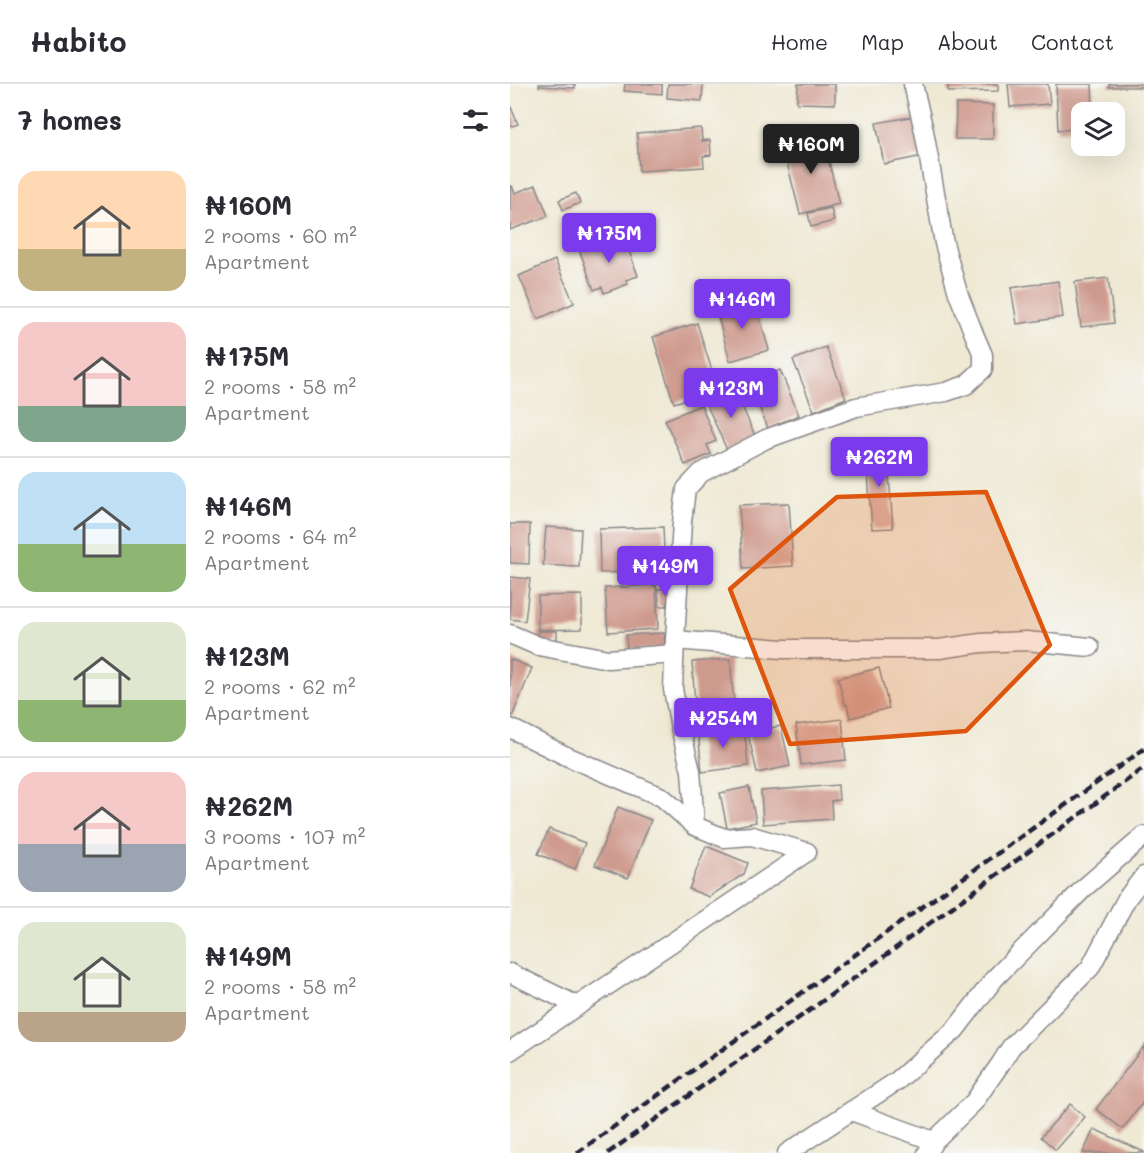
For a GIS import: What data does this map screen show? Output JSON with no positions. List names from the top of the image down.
{
  "page": {
    "header": "Habito",
    "nav": [
      "Home",
      "Map",
      "About",
      "Contact"
    ],
    "heading": "7 homes",
    "price": [
      "₦160M",
      "₦175M",
      "₦146M",
      "₦123M",
      "₦262M",
      "₦149M",
      "₦254M"
    ],
    "list": [
      {
        "name": "₦160M",
        "note": "2 rooms · 60 m² · Apartment"
      },
      {
        "name": "₦175M",
        "note": "2 rooms · 58 m² · Apartment"
      },
      {
        "name": "₦146M",
        "note": "2 rooms · 64 m² · Apartment"
      },
      {
        "name": "₦123M",
        "note": "2 rooms · 62 m² · Apartment"
      },
      {
        "name": "₦262M",
        "note": "3 rooms · 107 m² · Apartment"
      },
      {
        "name": "₦149M",
        "note": "2 rooms · 58 m² · Apartment"
      }
    ]
  }
}
